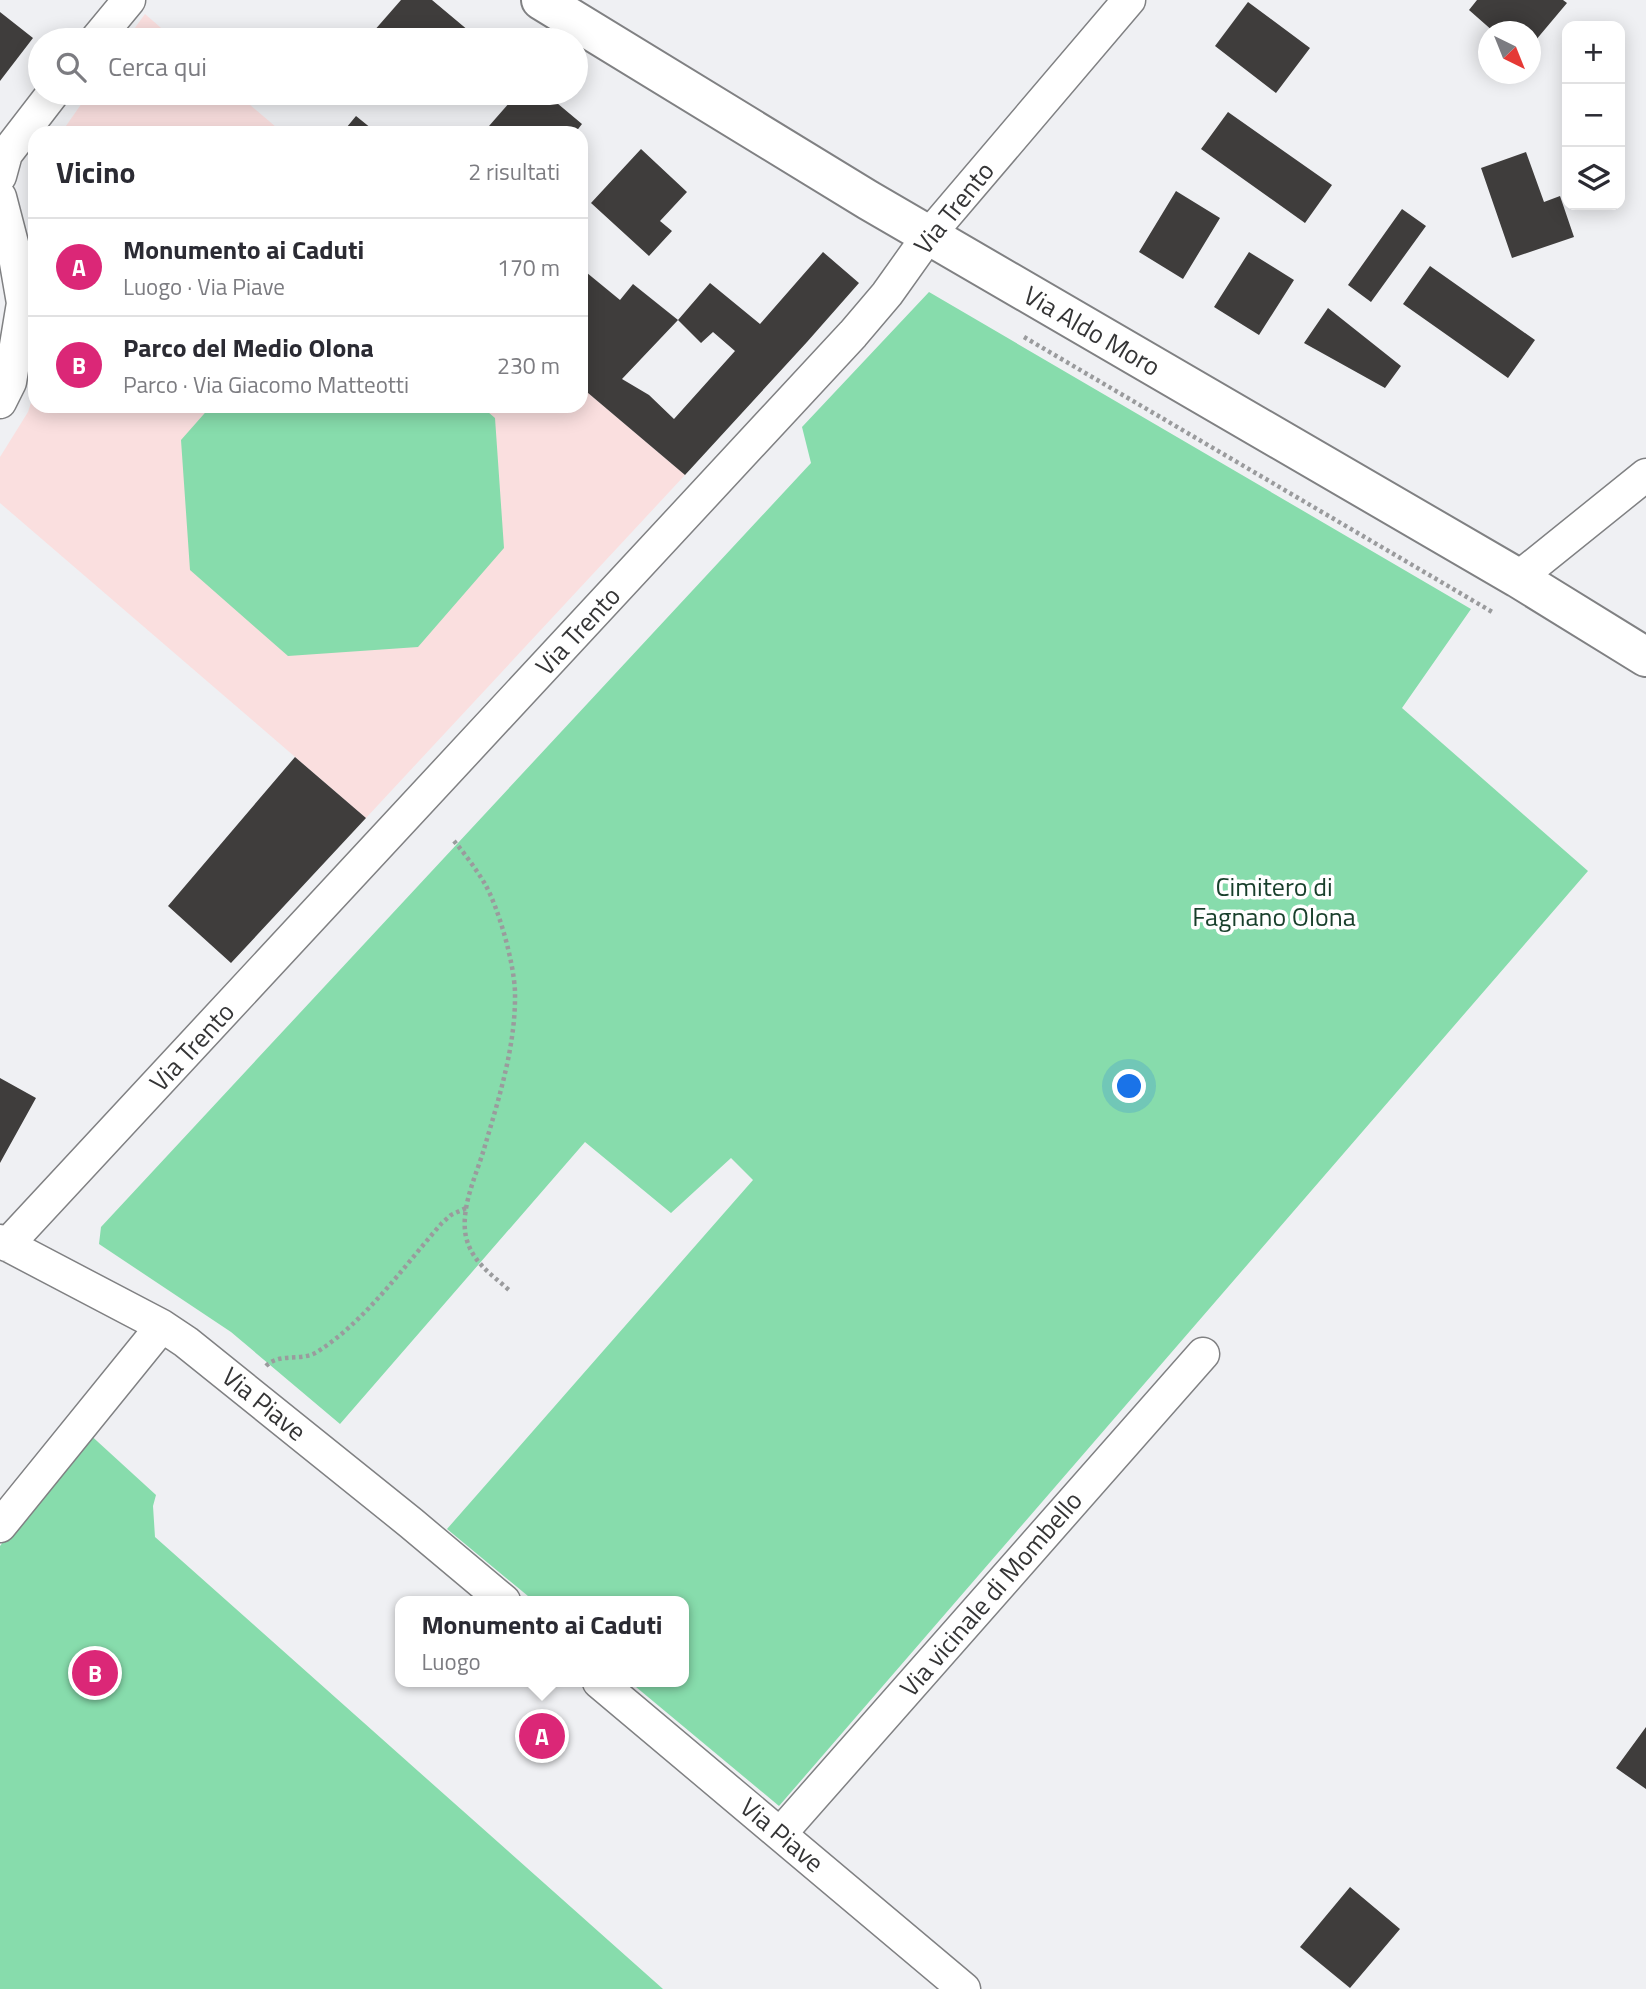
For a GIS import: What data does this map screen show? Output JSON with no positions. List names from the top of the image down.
{
  "streets": {
    "main road": ["Via Aldo Moro"],
    "street": ["Via Trento", "Via Piave", "Via vicinale di Mombello"]
  },
  "crossings": [
    ["Via Trento", "Via Aldo Moro"],
    ["Via Trento", "Via Piave"],
    ["Via Piave", "Via vicinale di Mombello"]
  ],
  "parks": ["Cimitero di Fagnano Olona"],
  "north": "bottom right",
  "page": {
    "map_buttons": ["+", "−"],
    "search": "Cerca qui",
    "heading": ["Vicino", "2 risultati"],
    "list": [
      {
        "mark": "A",
        "name": "Monumento ai Caduti",
        "note": "Luogo · Via Piave",
        "value": "170 m"
      },
      {
        "mark": "B",
        "name": "Parco del Medio Olona",
        "note": "Parco · Via Giacomo Matteotti",
        "value": "230 m"
      }
    ],
    "popup": ["Monumento ai Caduti", "Luogo"],
    "pins": ["B", "A"]
  }
}
